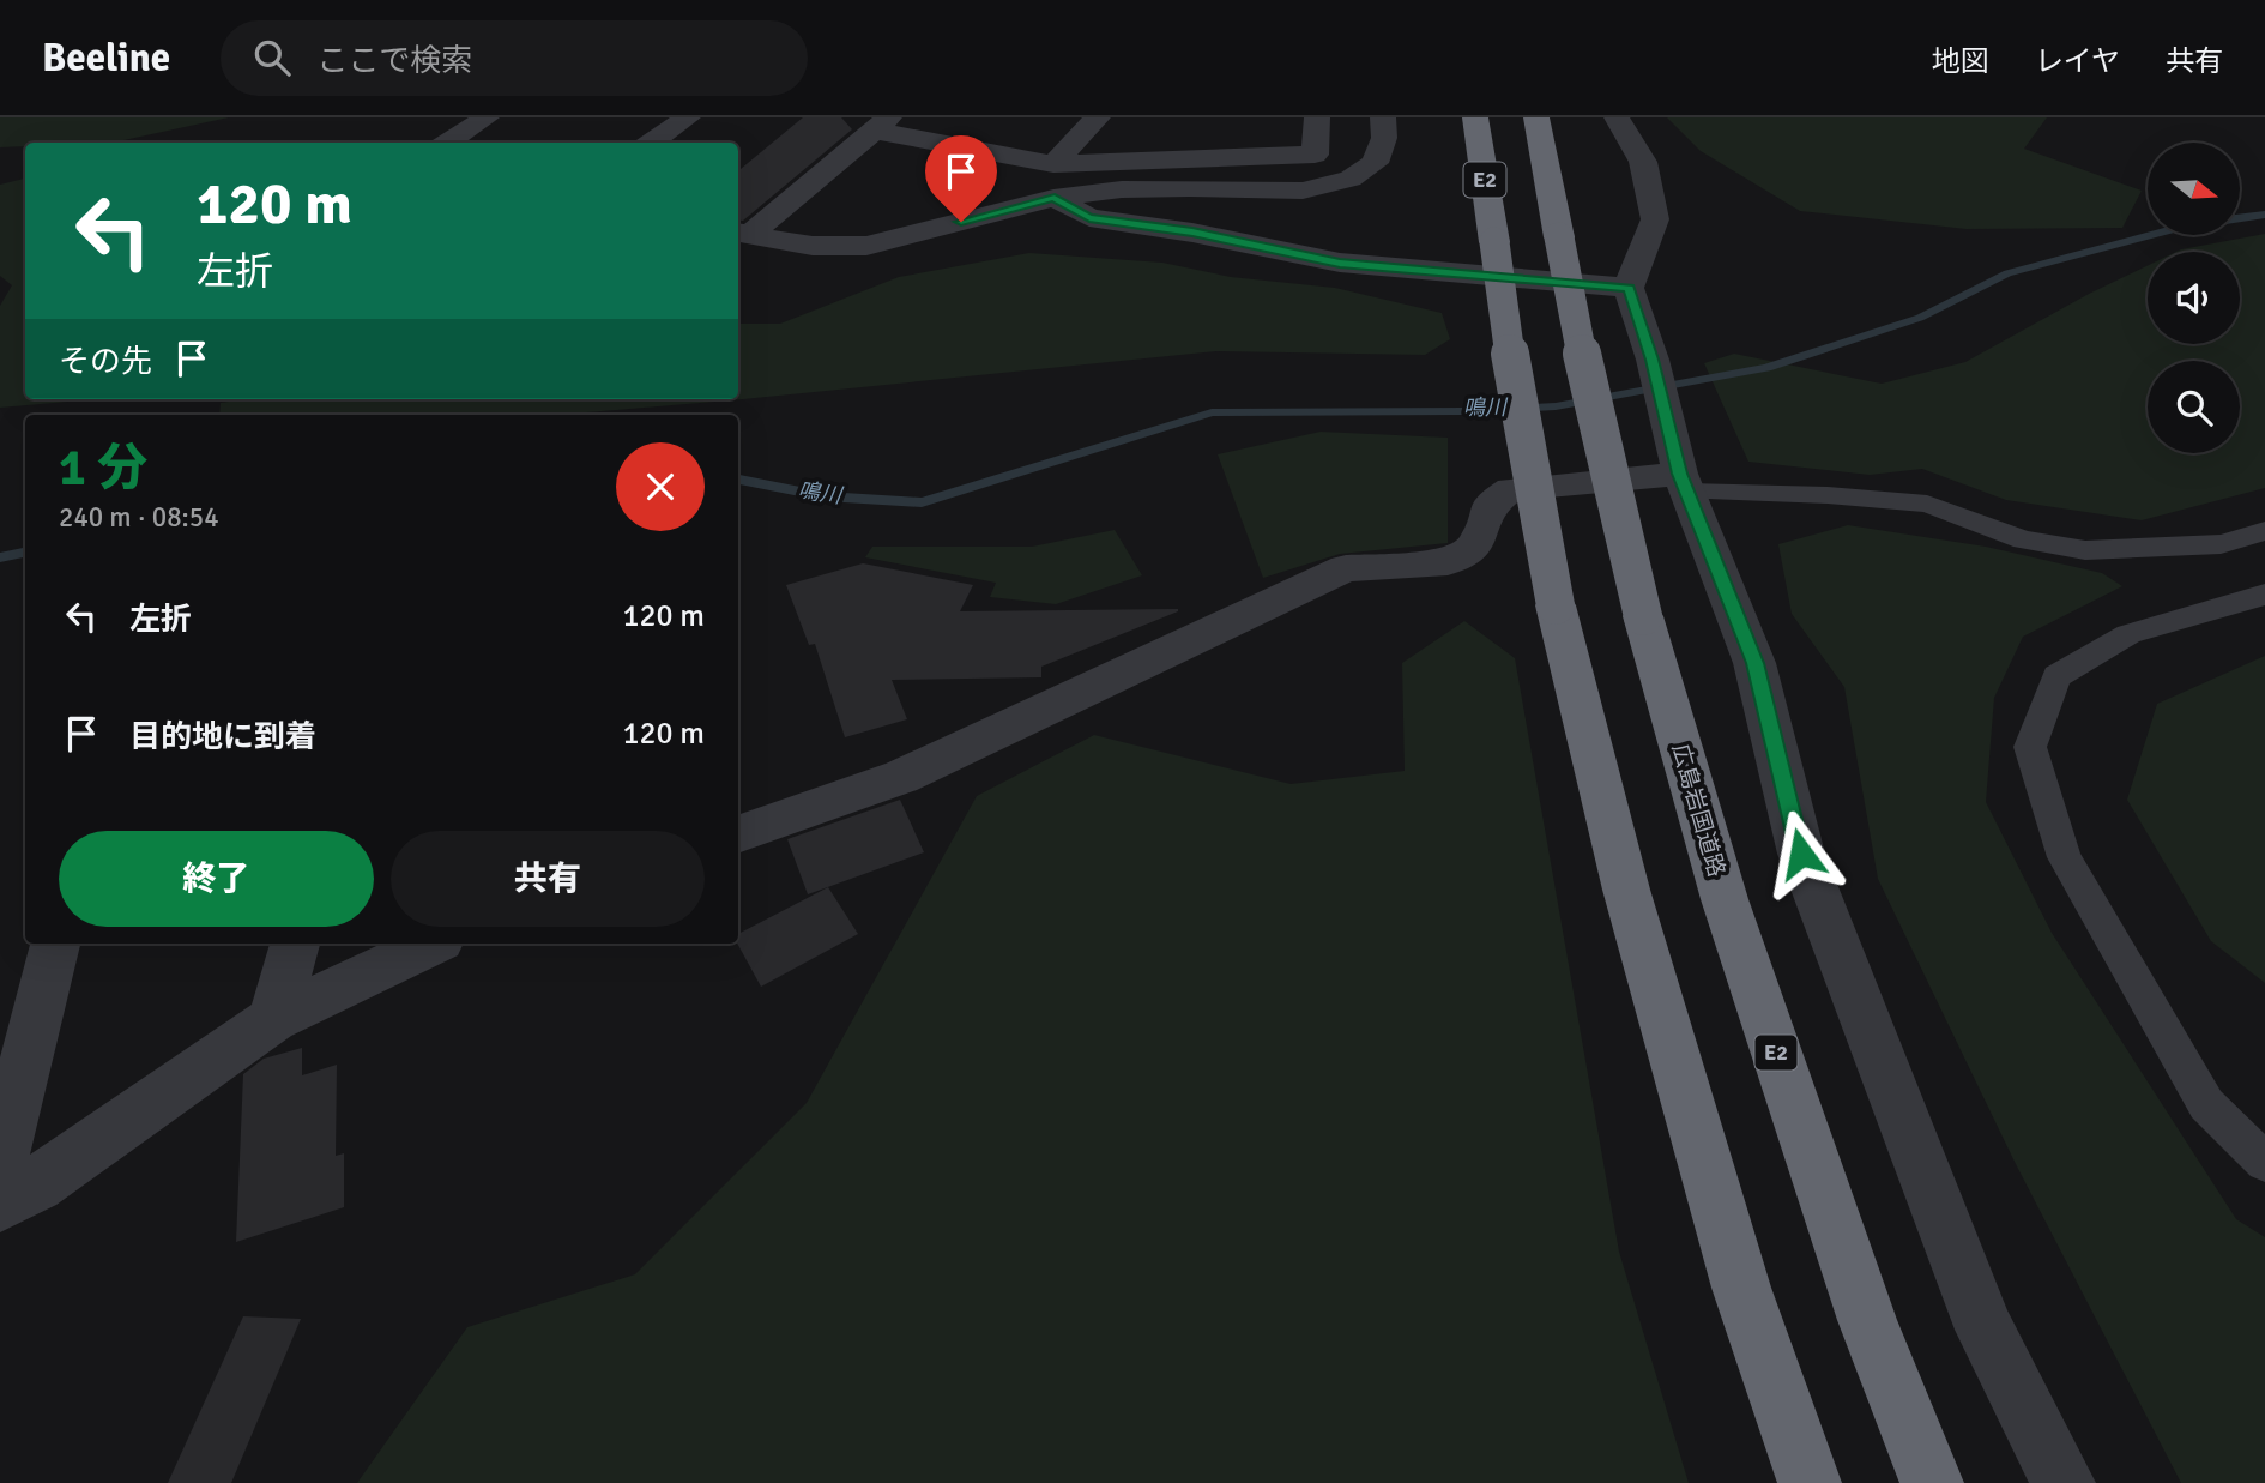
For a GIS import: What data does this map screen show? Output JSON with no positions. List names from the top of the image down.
{
  "streets": {
    "highway": ["E2", "広島岩国道路"]
  },
  "water": ["鳴川"],
  "north": "right",
  "page": {
    "header": "Beeline",
    "search": "ここで検索",
    "nav": ["地図", "レイヤ", "共有"],
    "turn": ["120 m", "左折"],
    "then": "その先",
    "heading": ["1 分", "240 m · 08:54"],
    "list": [
      {
        "name": "左折",
        "value": "120 m"
      },
      {
        "name": "目的地に到着",
        "value": "120 m"
      }
    ],
    "buttons": ["終了", "共有"]
  }
}
